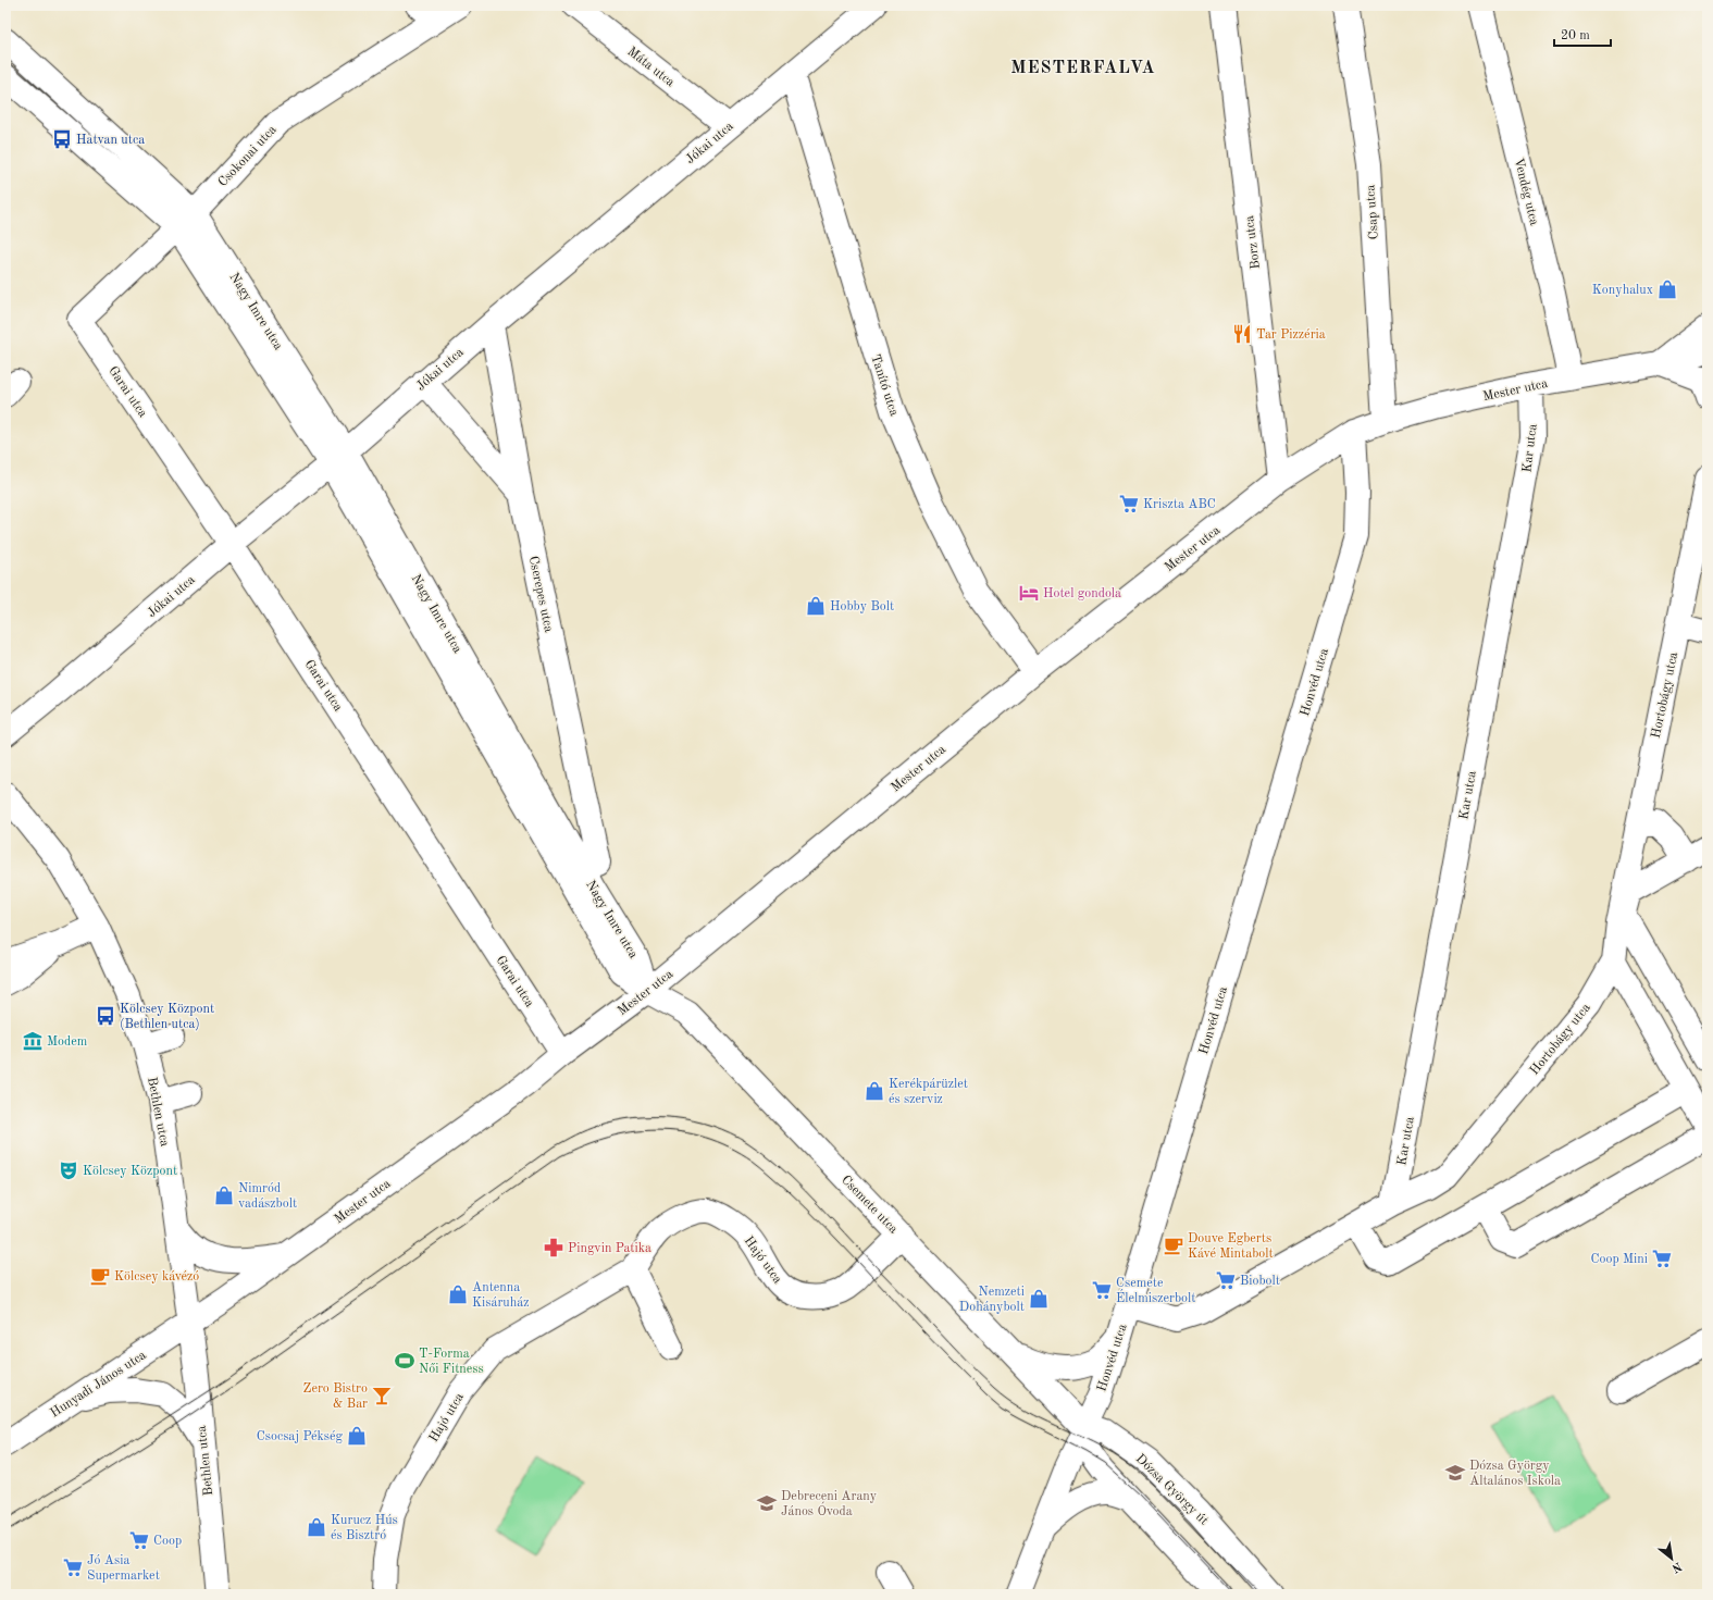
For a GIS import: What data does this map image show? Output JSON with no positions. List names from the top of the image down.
{
  "streets": {
    "street": [
      "Máta utca",
      "Jókai utca",
      "Csokonai utca",
      "Vendég utca",
      "Csap utca",
      "Borz utca",
      "Nagy Imre utca",
      "Tanító utca",
      "Mester utca",
      "Garai utca",
      "Kar utca",
      "Cserepes utca",
      "Honvéd utca",
      "Hortobágy utca",
      "Bethlen utca",
      "Csemete utca",
      "Hajó utca",
      "Hunyadi János utca",
      "Dózsa György út"
    ]
  },
  "crossings": [
    ["Máta utca", "Jókai utca"],
    ["Jókai utca", "Nagy Imre utca"],
    ["Jókai utca", "Tanító utca"],
    ["Jókai utca", "Garai utca"],
    ["Jókai utca", "Cserepes utca"],
    ["Csokonai utca", "Nagy Imre utca"],
    ["Csokonai utca", "Garai utca"],
    ["Vendég utca", "Mester utca"],
    ["Csap utca", "Mester utca"],
    ["Borz utca", "Mester utca"],
    ["Nagy Imre utca", "Mester utca"],
    ["Nagy Imre utca", "Csemete utca"],
    ["Tanító utca", "Mester utca"],
    ["Mester utca", "Garai utca"],
    ["Mester utca", "Kar utca"],
    ["Mester utca", "Honvéd utca"],
    ["Mester utca", "Bethlen utca"],
    ["Mester utca", "Csemete utca"],
    ["Mester utca", "Hunyadi János utca"],
    ["Kar utca", "Hortobágy utca"],
    ["Honvéd utca", "Hortobágy utca"],
    ["Honvéd utca", "Csemete utca"],
    ["Honvéd utca", "Dózsa György út"],
    ["Bethlen utca", "Hunyadi János utca"],
    ["Csemete utca", "Hajó utca"],
    ["Csemete utca", "Dózsa György út"]
  ],
  "districts": ["MESTERFALVA"],
  "places": {
    "bus stop": ["Hatvan utca", "Kölcsey Központ (Bethlen utca)"],
    "shop": [
      "Konyhalux",
      "Hobby Bolt",
      "Kerékpárüzlet és szerviz",
      "Nimród vadászbolt",
      "Antenna Kisáruház",
      "Nemzeti Dohánybolt",
      "Csocsaj Pékség",
      "Kurucz Hús és Bisztró"
    ],
    "restaurant": ["Tar Pizzéria"],
    "supermarket": [
      "Kriszta ABC",
      "Coop Mini",
      "Biobolt",
      "Csemete Élelmiszerbolt",
      "Coop",
      "Jó Asia Supermarket"
    ],
    "hotel": ["Hotel gondola"],
    "museum": ["Modem"],
    "theatre": ["Kölcsey Központ"],
    "cafe": ["Douve Egberts Kávé Mintabolt", "Kölcsey kávézó"],
    "pharmacy": ["Pingvin Patika"],
    "sports": ["T-Forma Női Fitness"],
    "bar": ["Zero Bistro & Bar"],
    "school or university": ["Dózsa György Általános Iskola", "Debreceni Arany János Óvoda"]
  },
  "scale_bar": "20 m",
  "north": "bottom right"
}
